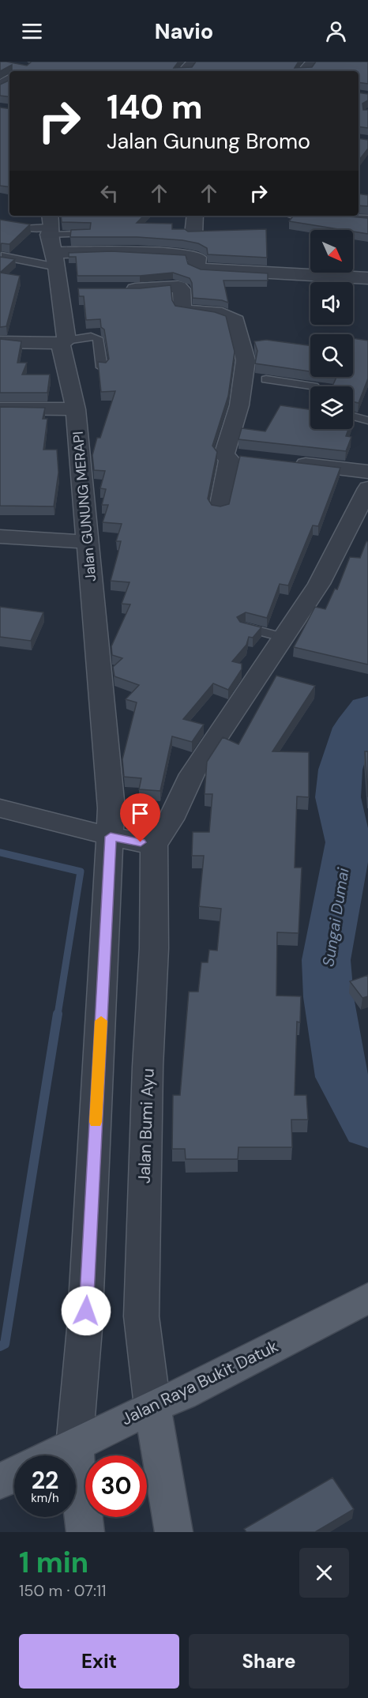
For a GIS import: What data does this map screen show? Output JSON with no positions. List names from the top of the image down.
{
  "streets": {
    "main road": ["Jalan Raya Bukit Datuk"],
    "street": ["Jalan GUNUNG MERAPI", "Jalan Bumi Ayu"]
  },
  "crossings": [
    ["Jalan Bumi Ayu", "Jalan Raya Bukit Datuk"]
  ],
  "water": ["Sungai Dumai"],
  "north": "bottom right",
  "page": {
    "header": "Navio",
    "turn": ["140 m", "Jalan Gunung Bromo"],
    "speed": "22 km/h",
    "limit": "30",
    "heading": ["1 min", "150 m · 07:11"],
    "buttons": ["Exit", "Share"]
  }
}
